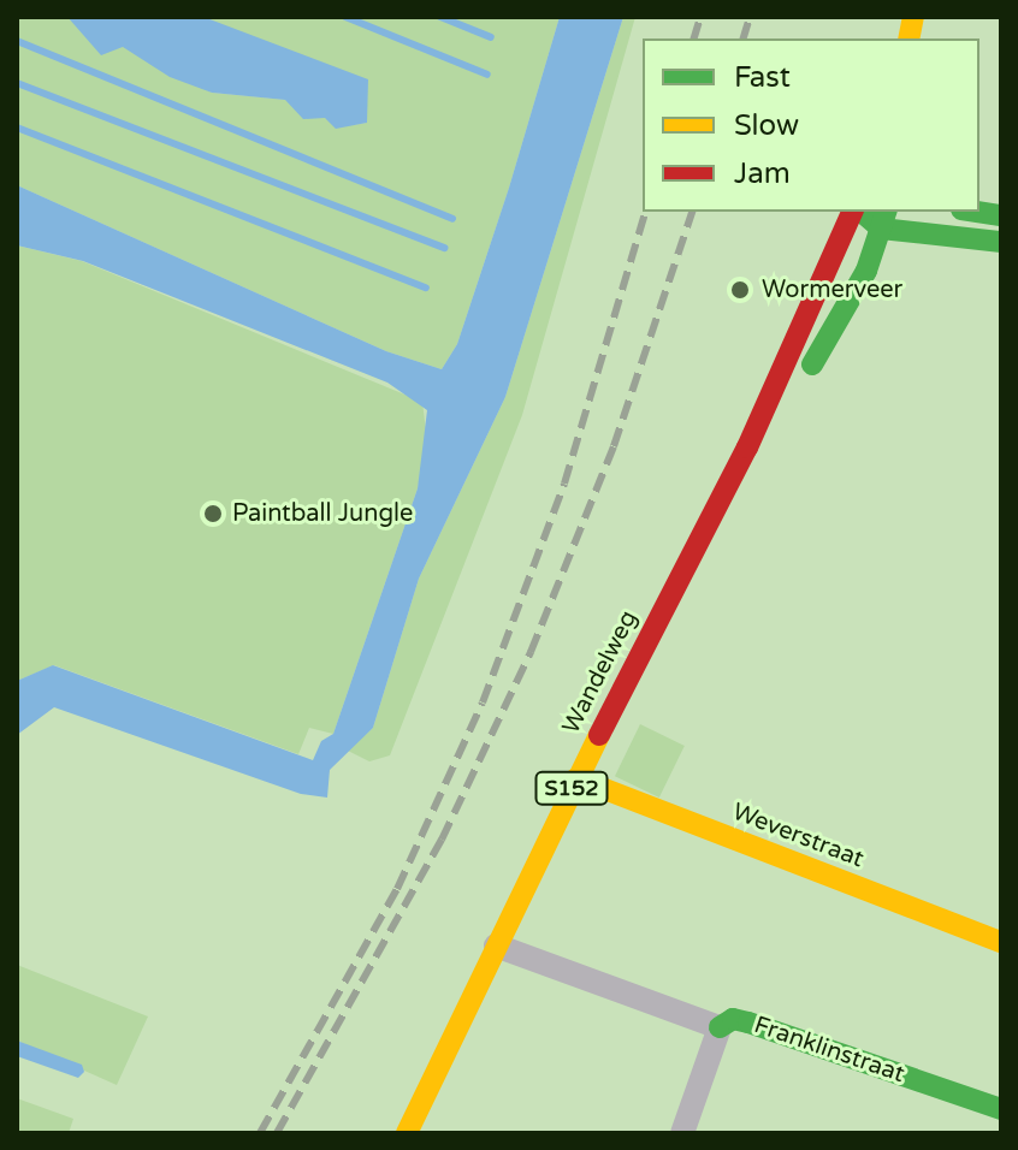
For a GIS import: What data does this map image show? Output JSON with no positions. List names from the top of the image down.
{
  "streets": {
    "main road": [
      "Wandelweg",
      "S152",
      "Weverstraat",
      "Franklinstraat"
    ]
  },
  "crossings": [
    ["Wandelweg", "Weverstraat"],
    ["Wandelweg", "Franklinstraat"]
  ],
  "places": ["Wormerveer", "Paintball Jungle"],
  "legend": ["Fast", "Slow", "Jam"]
}
